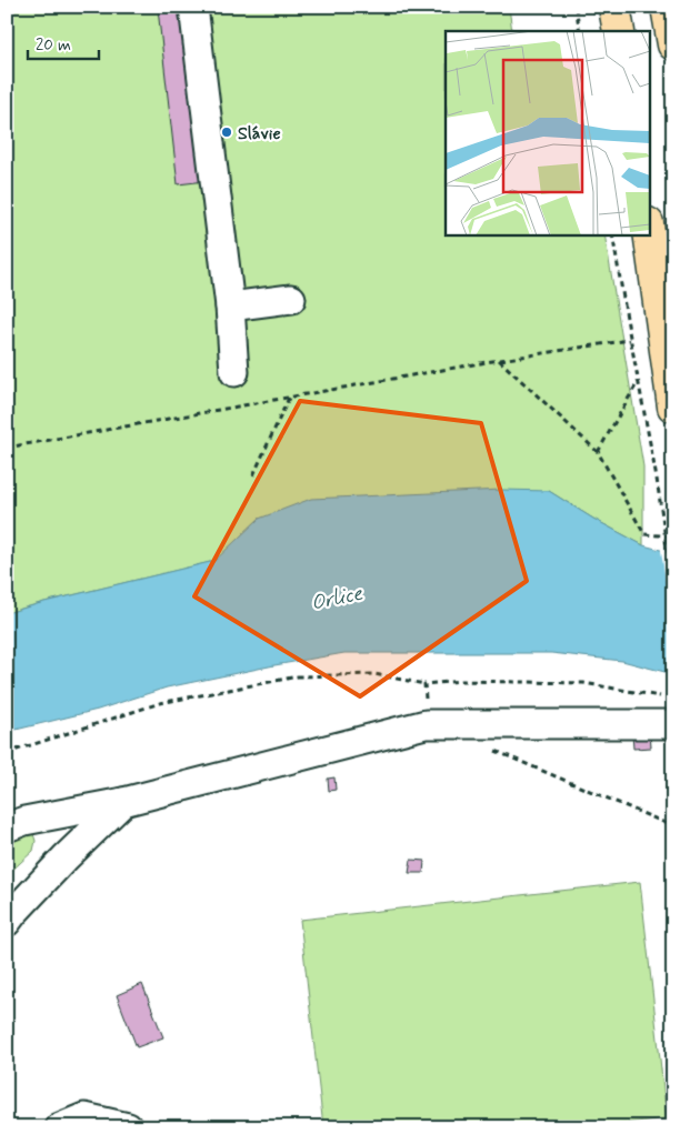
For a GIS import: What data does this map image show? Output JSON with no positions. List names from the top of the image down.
{
  "water": ["Orlice"],
  "places": ["Slávie"],
  "scale_bar": "20 m"
}
